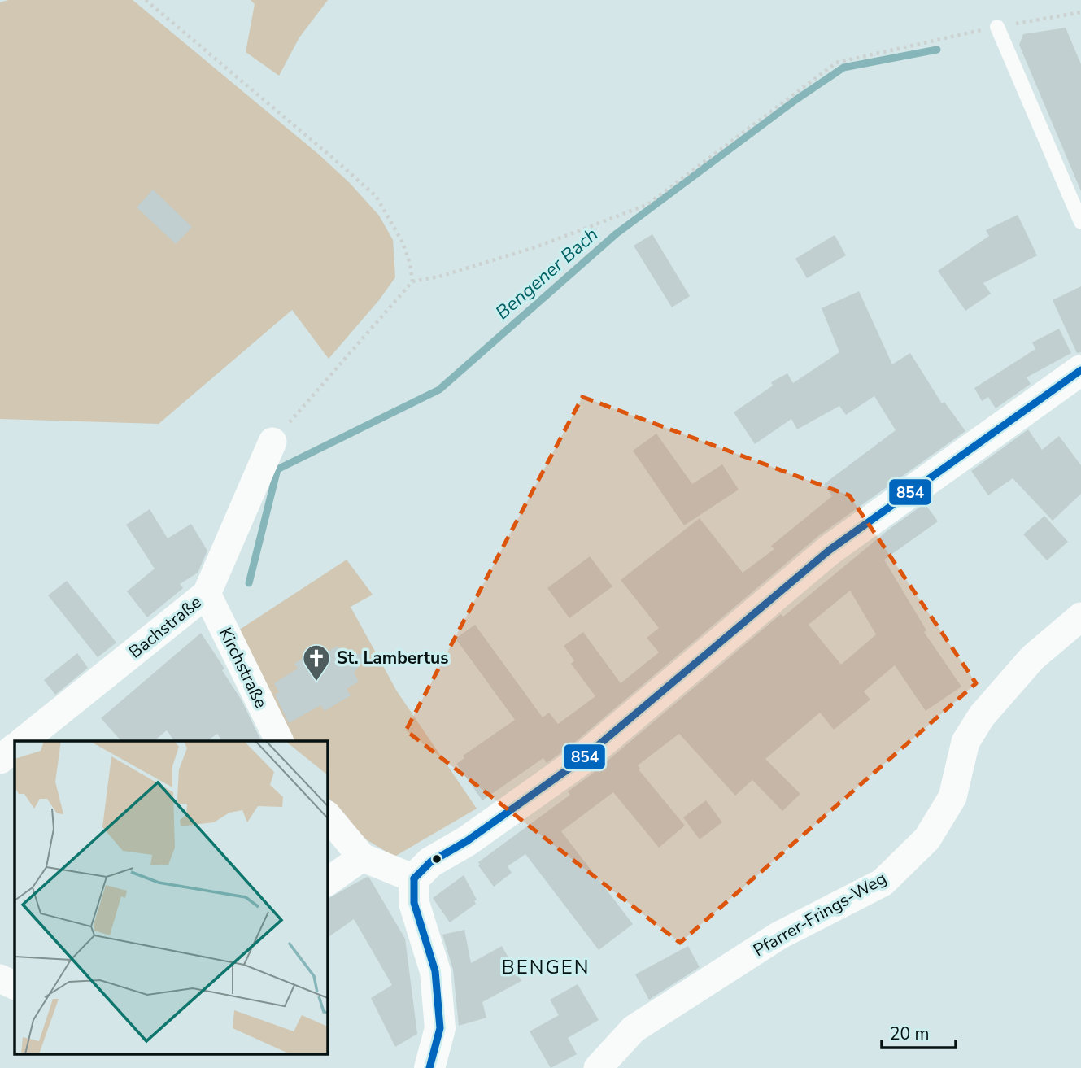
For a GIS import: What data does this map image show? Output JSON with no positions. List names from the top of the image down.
{
  "streets": {
    "street": ["Bachstraße", "Kirchstraße", "Pfarrer-Frings-Weg"]
  },
  "crossings": [
    ["Bachstraße", "Kirchstraße"]
  ],
  "districts": ["BENGEN"],
  "water": ["Bengener Bach"],
  "places": {
    "church": ["St. Lambertus"]
  },
  "lines": ["transit line 854"],
  "scale_bar": "20 m"
}
